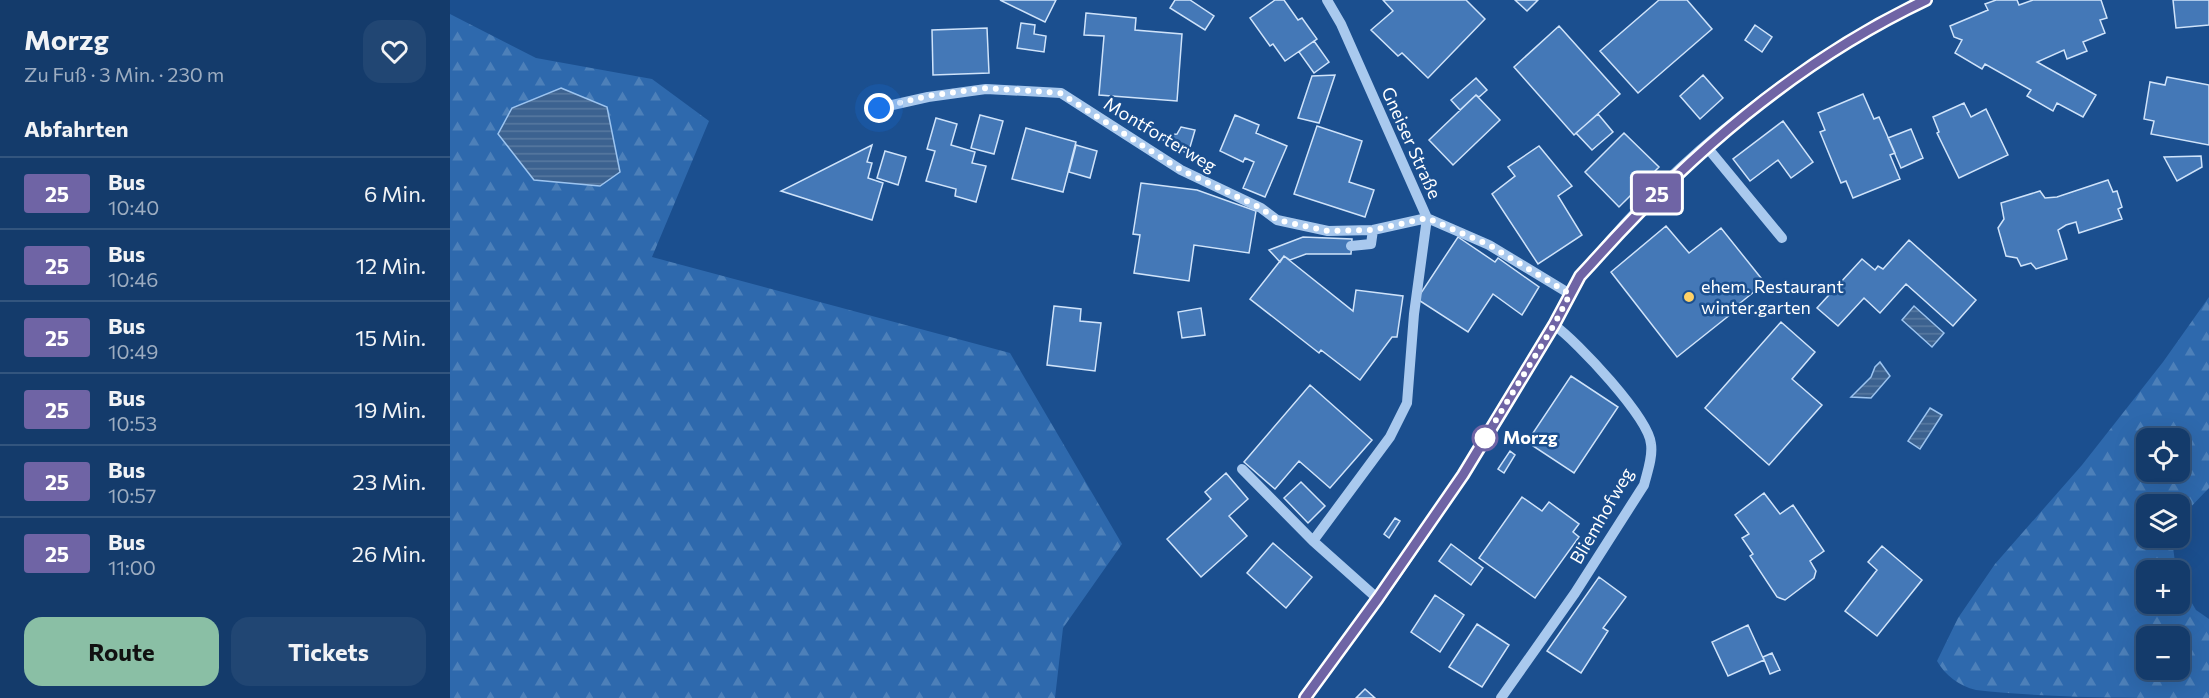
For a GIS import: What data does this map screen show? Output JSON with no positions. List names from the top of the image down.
{
  "streets": {
    "street": ["Montforterweg", "Gneiser Straße", "Bliemhofweg"]
  },
  "crossings": [
    ["Montforterweg", "Gneiser Straße"]
  ],
  "places": ["ehem. Restaurant winter.garten", "Morzg"],
  "lines": ["bus line 25"],
  "page": {
    "heading": [
      ["Morzg", "Zu Fuß · 3 Min. · 230 m"],
      "Abfahrten"
    ],
    "on_map": "25",
    "list": [
      {
        "mark": "25",
        "name": "Bus",
        "note": "10:40",
        "value": "6 Min."
      },
      {
        "mark": "25",
        "name": "Bus",
        "note": "10:46",
        "value": "12 Min."
      },
      {
        "mark": "25",
        "name": "Bus",
        "note": "10:49",
        "value": "15 Min."
      },
      {
        "mark": "25",
        "name": "Bus",
        "note": "10:53",
        "value": "19 Min."
      },
      {
        "mark": "25",
        "name": "Bus",
        "note": "10:57",
        "value": "23 Min."
      },
      {
        "mark": "25",
        "name": "Bus",
        "note": "11:00",
        "value": "26 Min."
      }
    ],
    "map_buttons": ["+", "−"],
    "buttons": ["Route", "Tickets"]
  }
}
